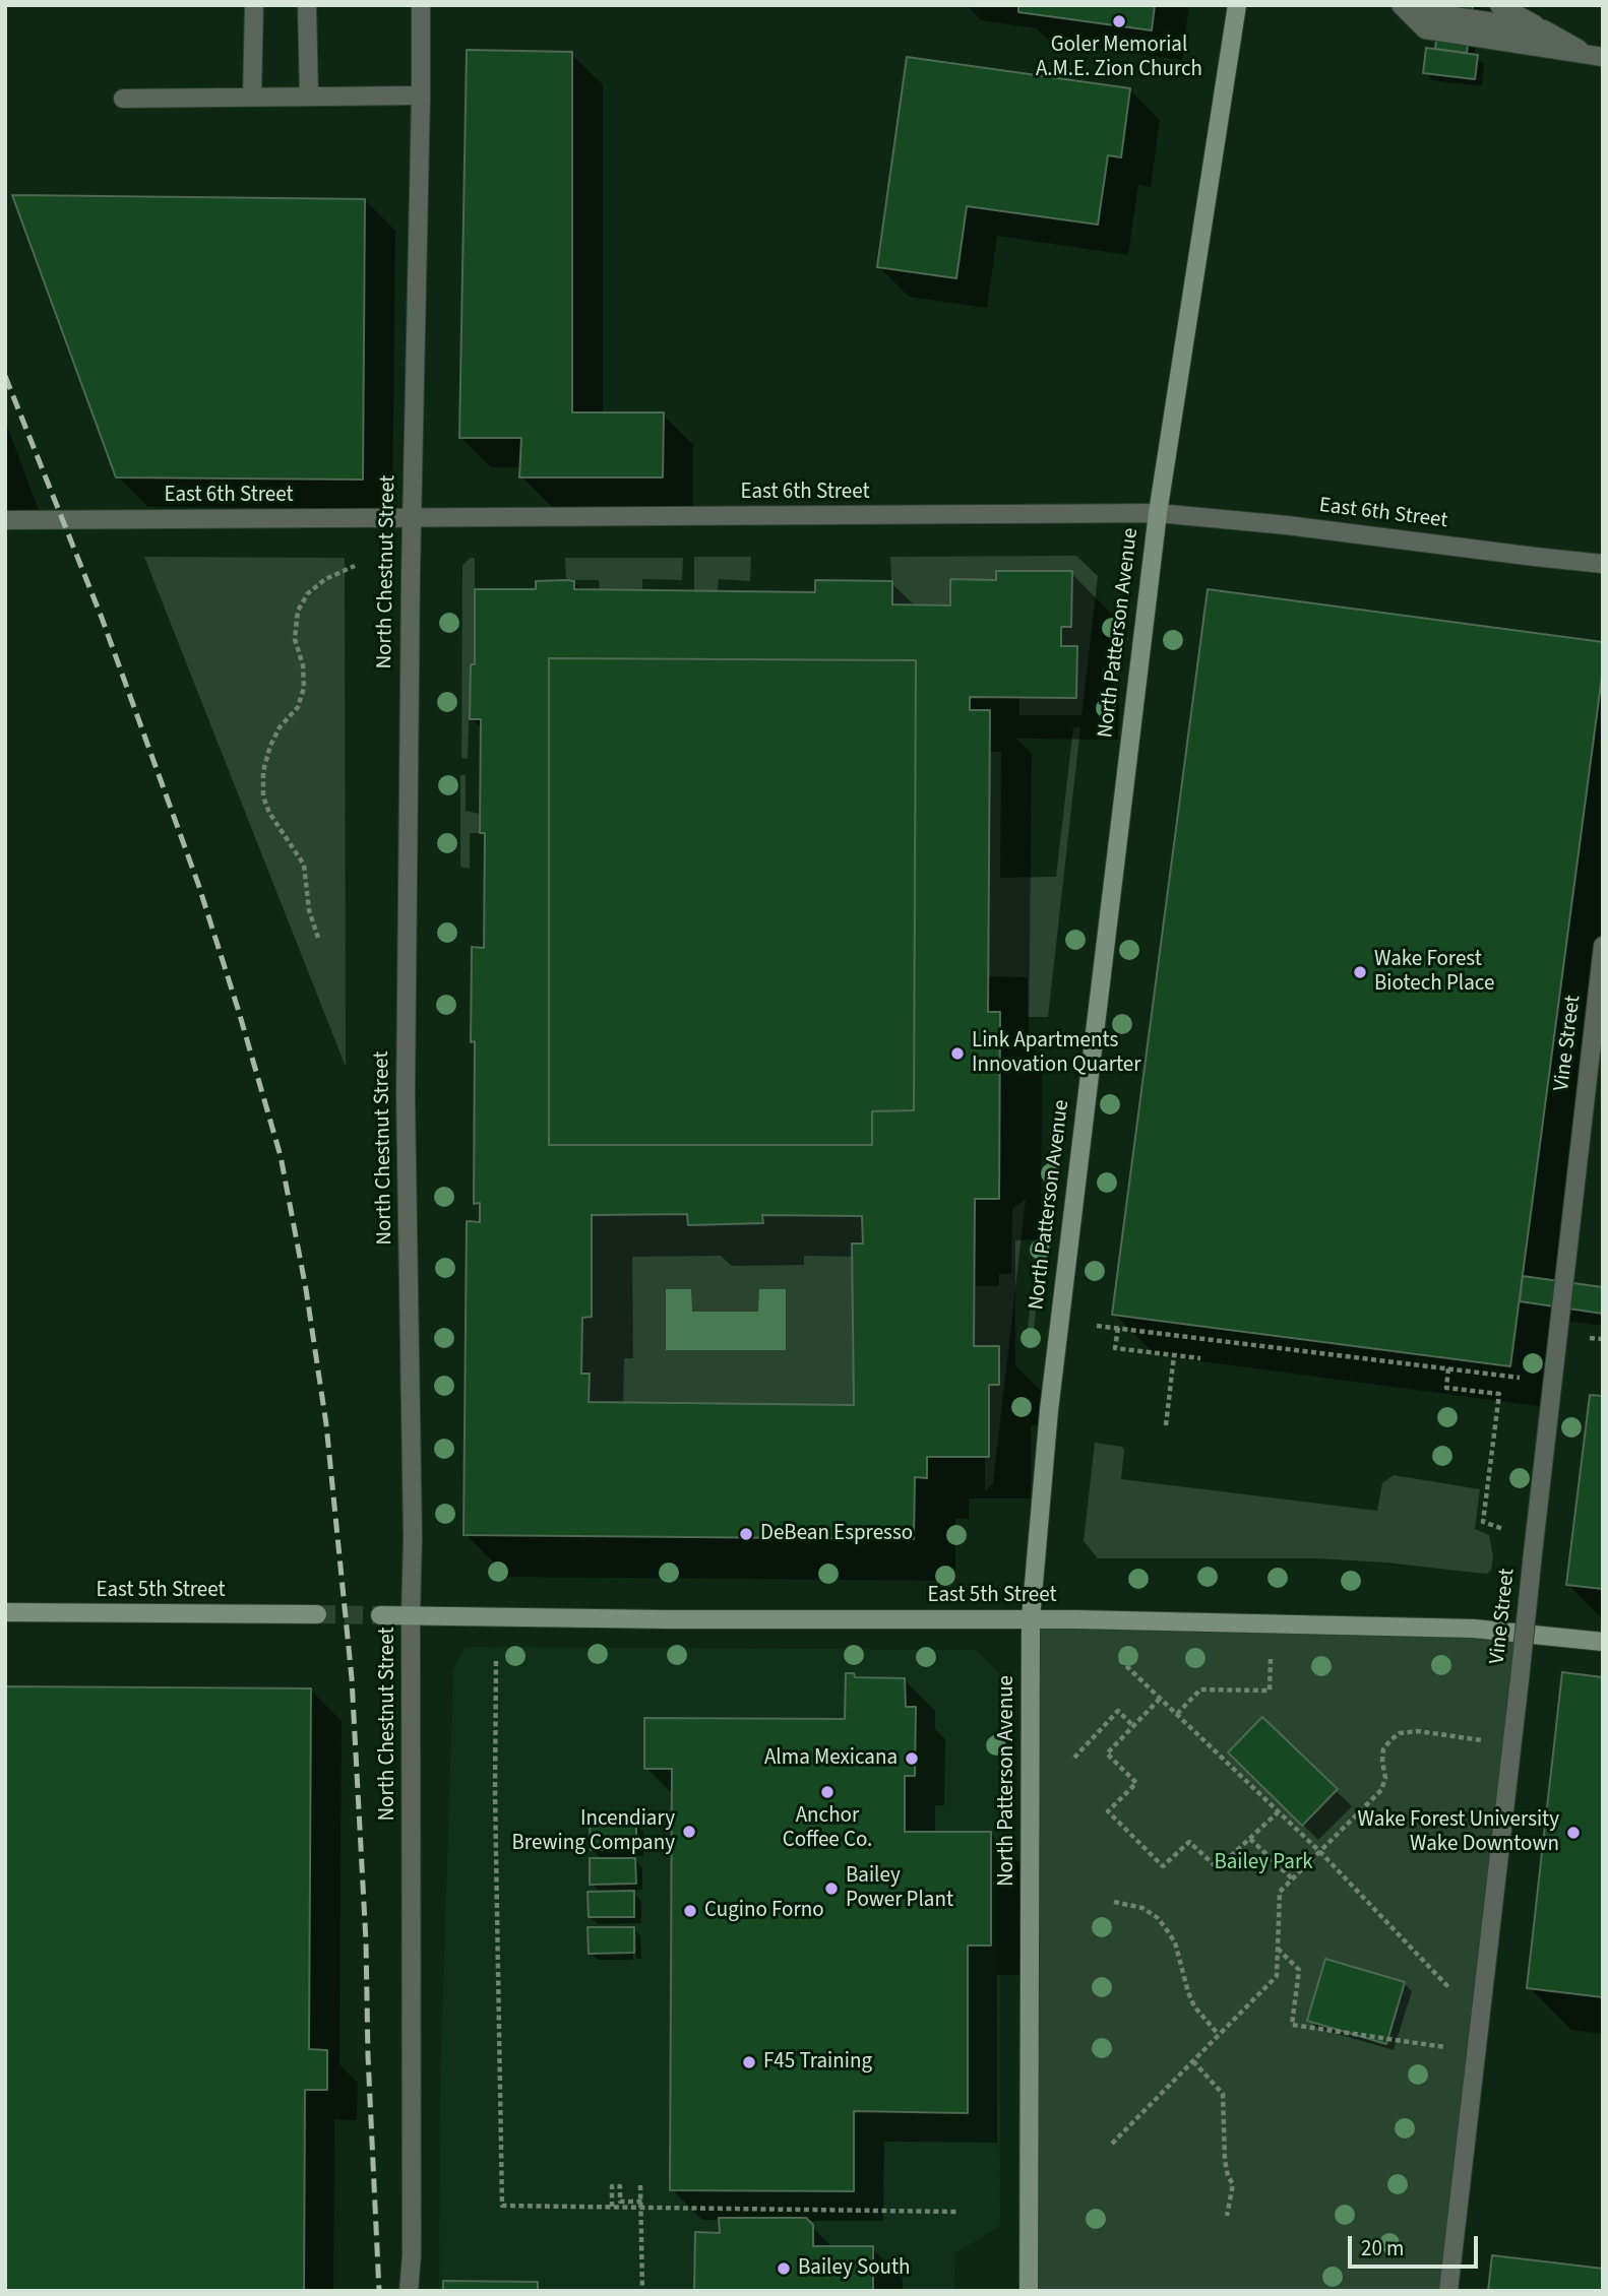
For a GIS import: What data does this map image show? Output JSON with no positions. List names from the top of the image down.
{
  "streets": {
    "main road": ["North Patterson Avenue", "East 5th Street"],
    "street": ["East 6th Street", "North Chestnut Street", "Vine Street"]
  },
  "crossings": [
    ["East 6th Street", "North Chestnut Street"],
    ["East 6th Street", "North Patterson Avenue"],
    ["North Chestnut Street", "East 5th Street"],
    ["North Patterson Avenue", "East 5th Street"]
  ],
  "parks": ["Bailey Park"],
  "places": [
    "Goler Memorial A.M.E. Zion Church",
    "Wake Forest Biotech Place",
    "Link Apartments Innovation Quarter",
    "DeBean Espresso",
    "Alma Mexicana",
    "Anchor Coffee Co.",
    "Incendiary Brewing Company",
    "Wake Forest University Wake Downtown",
    "Bailey Power Plant",
    "Cugino Forno",
    "F45 Training",
    "Bailey South"
  ],
  "scale_bar": "20 m"
}
